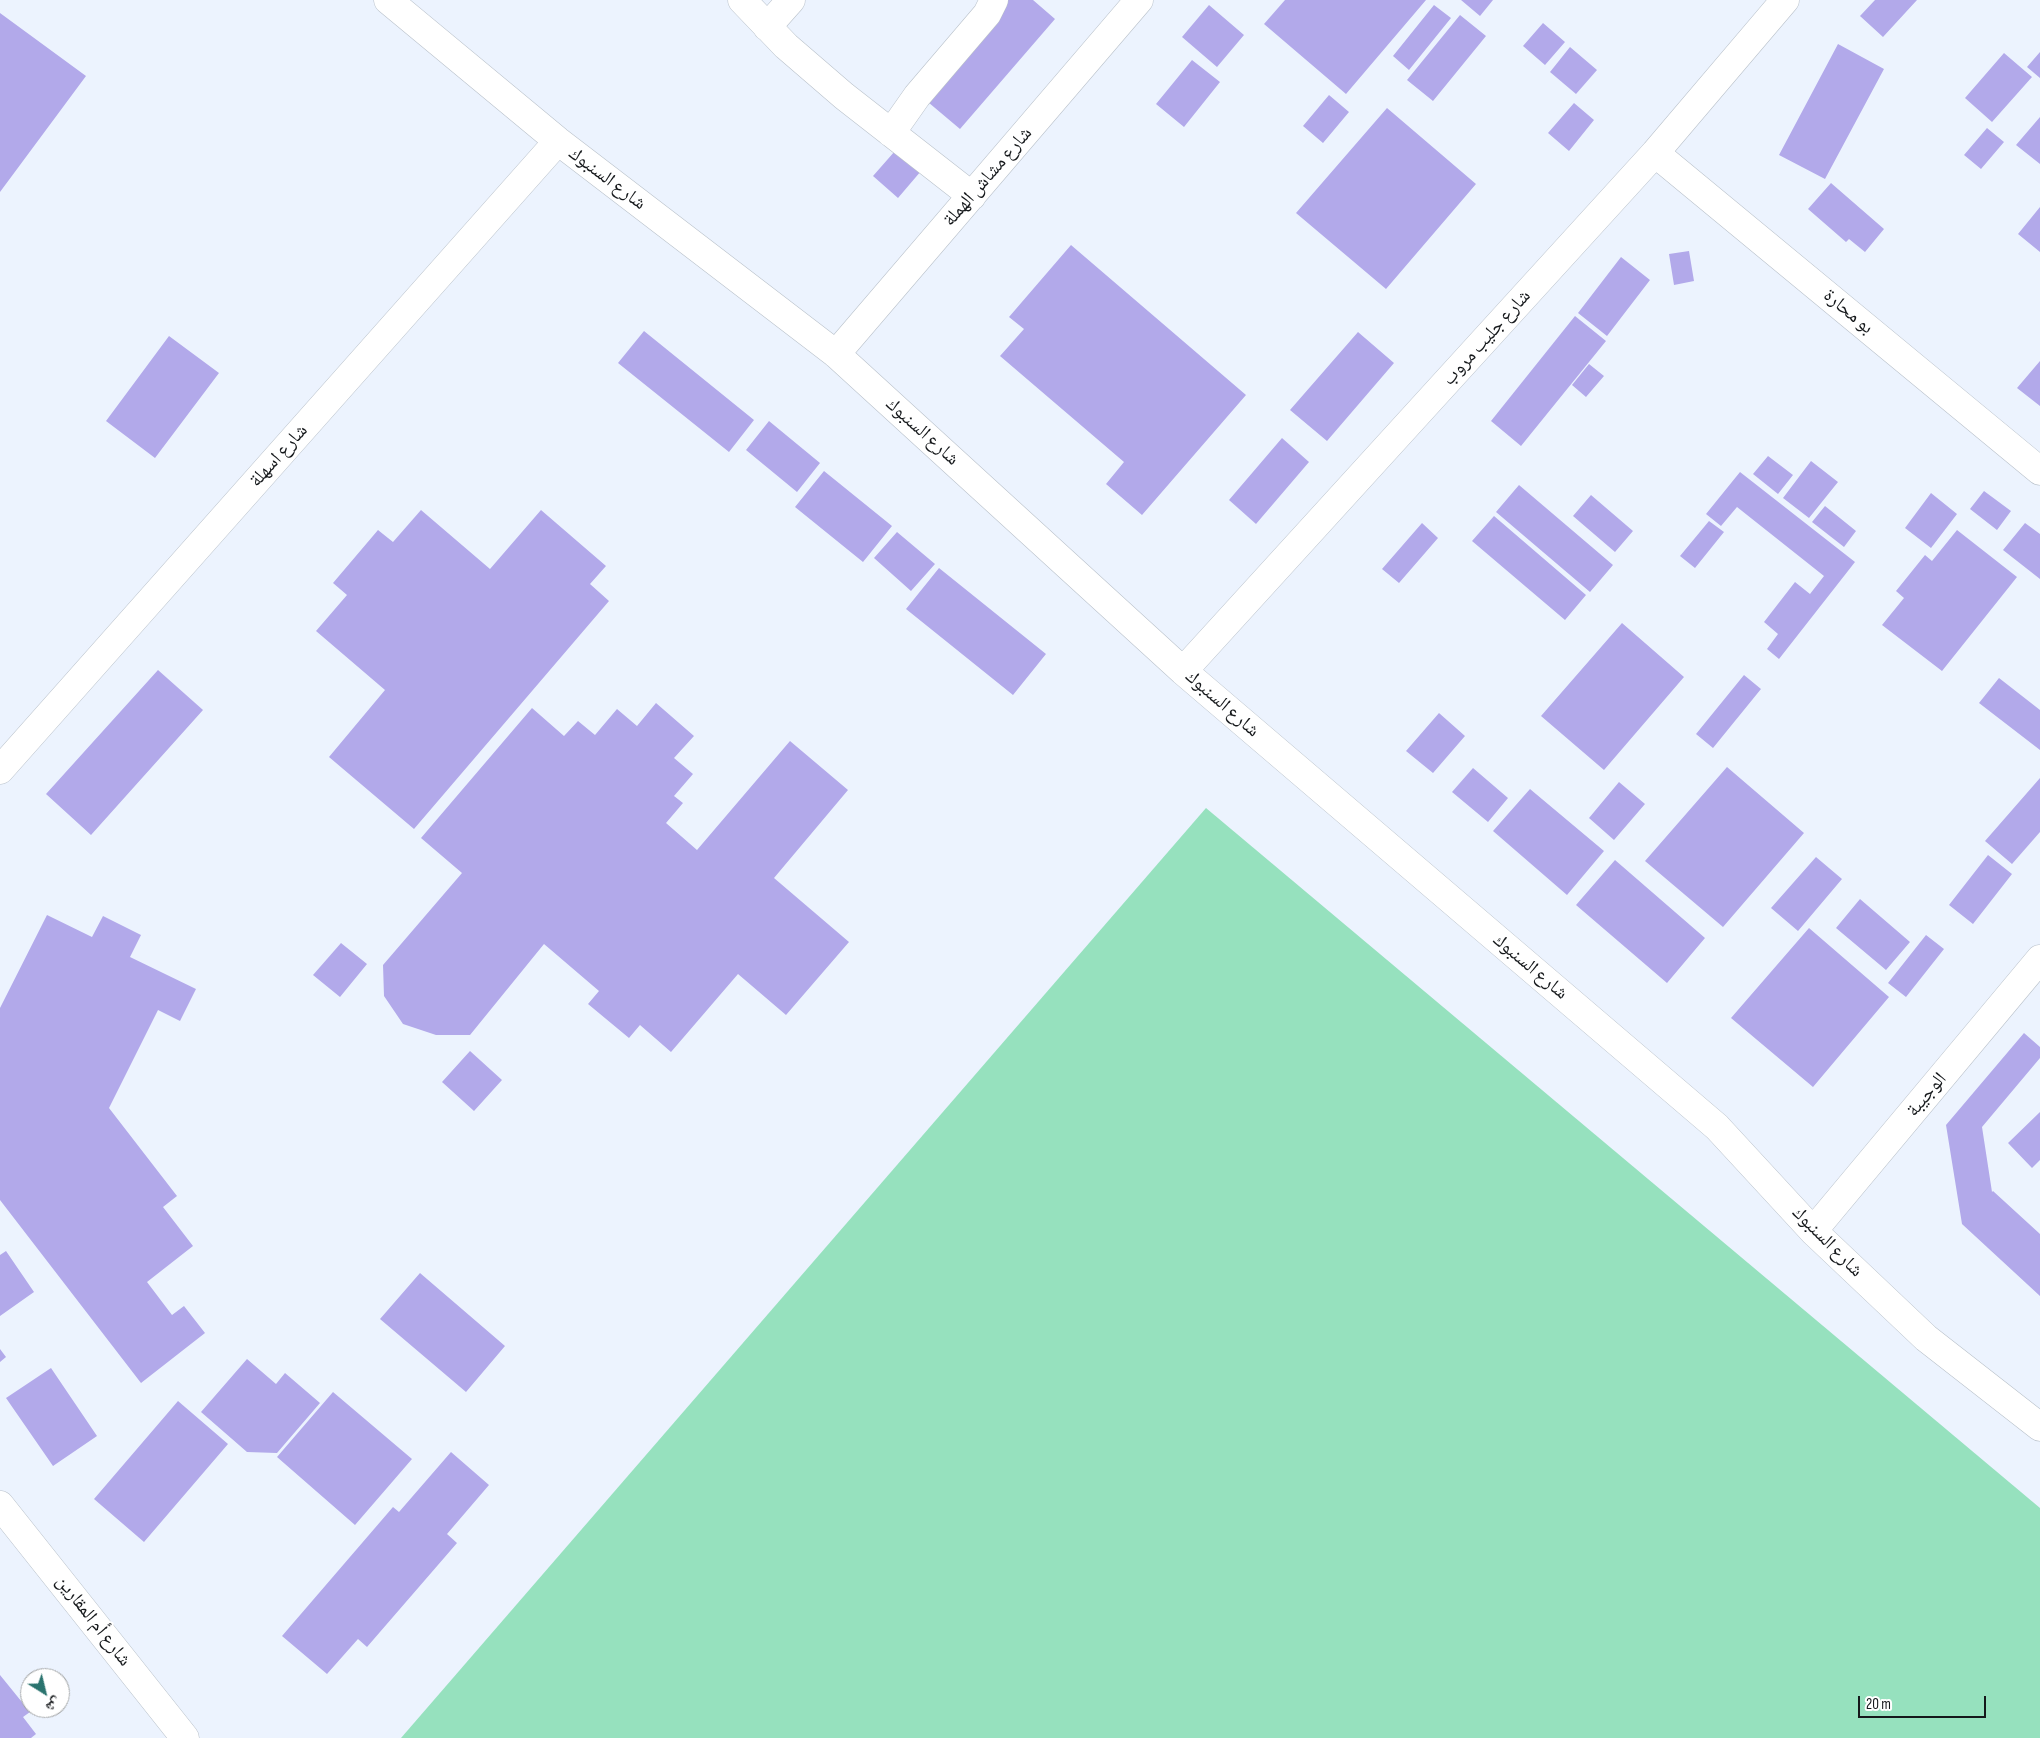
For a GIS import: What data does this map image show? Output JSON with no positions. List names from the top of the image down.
{
  "streets": {
    "street": [
      "شارع مشاش الهملة",
      "شارع السنبوك",
      "بو محارة",
      "شارع جليب مروب",
      "شارع اسهلة",
      "الوجيبة",
      "شارع أم المقارين"
    ]
  },
  "crossings": [
    ["شارع مشاش الهملة", "شارع السنبوك"],
    ["شارع السنبوك", "شارع جليب مروب"],
    ["شارع السنبوك", "شارع اسهلة"],
    ["شارع السنبوك", "الوجيبة"],
    ["بو محارة", "شارع جليب مروب"]
  ],
  "scale_bar": "20 m",
  "north": "bottom right"
}
